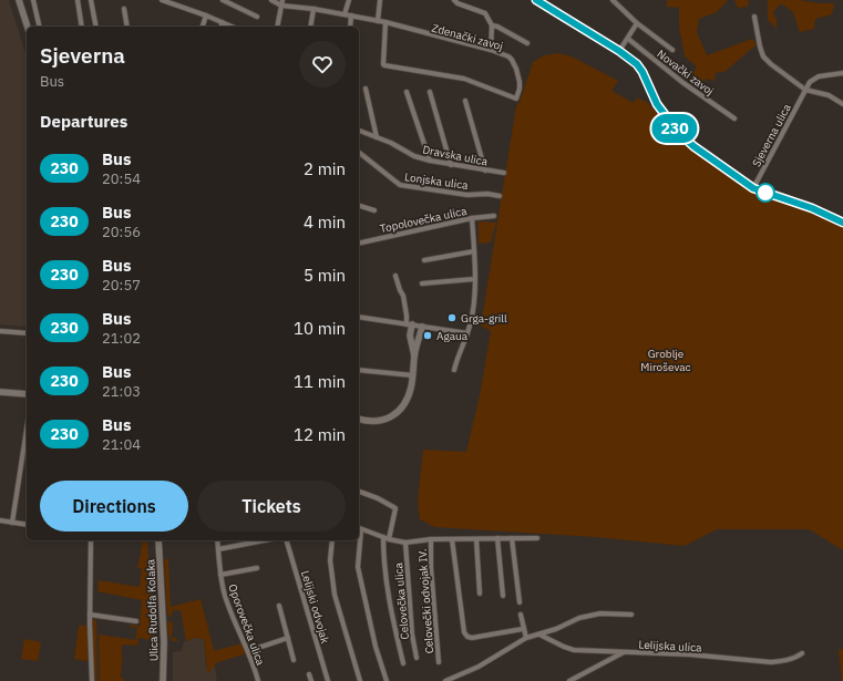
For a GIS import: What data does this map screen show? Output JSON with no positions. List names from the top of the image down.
{
  "streets": {
    "street": [
      "Zdenački zavoj",
      "Novački zavoj",
      "Sjeverna ulica",
      "Dravska ulica",
      "Lonjska ulica",
      "Topolovečka ulica",
      "Celovečka ulica",
      "Celovečki odvojak IV.",
      "Lelijski odvojak",
      "Ulica Rudolfa Kolaka",
      "Oporovečka ulica",
      "Lelijska ulica"
    ]
  },
  "parks": ["Groblje Miroševac"],
  "places": ["Grga-grill", "Agaua"],
  "lines": ["bus line 230"],
  "page": {
    "on_map": "230",
    "heading": [
      ["Sjeverna", "Bus"],
      "Departures"
    ],
    "list": [
      {
        "mark": "230",
        "name": "Bus",
        "note": "20:54",
        "value": "2 min"
      },
      {
        "mark": "230",
        "name": "Bus",
        "note": "20:56",
        "value": "4 min"
      },
      {
        "mark": "230",
        "name": "Bus",
        "note": "20:57",
        "value": "5 min"
      },
      {
        "mark": "230",
        "name": "Bus",
        "note": "21:02",
        "value": "10 min"
      },
      {
        "mark": "230",
        "name": "Bus",
        "note": "21:03",
        "value": "11 min"
      },
      {
        "mark": "230",
        "name": "Bus",
        "note": "21:04",
        "value": "12 min"
      }
    ],
    "buttons": ["Directions", "Tickets"]
  }
}
